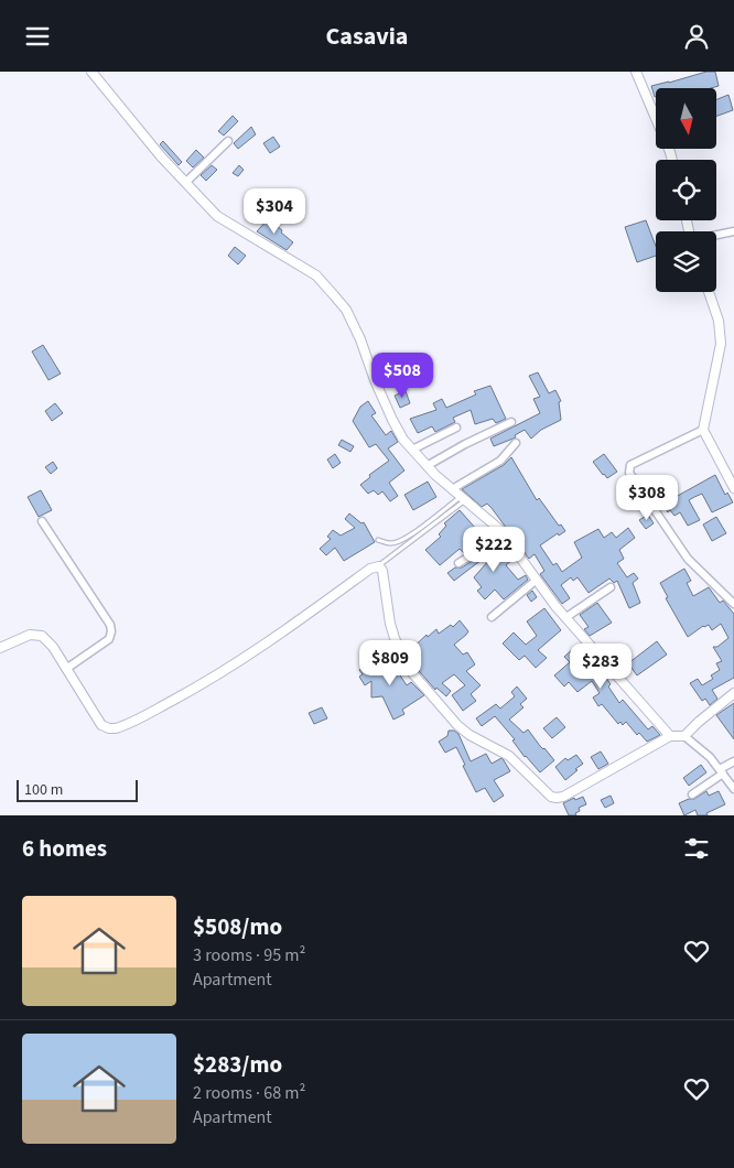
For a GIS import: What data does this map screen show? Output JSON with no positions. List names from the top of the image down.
{
  "scale_bar": "100 m",
  "north": "bottom",
  "page": {
    "header": "Casavia",
    "price": [
      "$304",
      "$508",
      "$308",
      "$222",
      "$809",
      "$283"
    ],
    "scale": "100 m",
    "heading": "6 homes",
    "list": [
      {
        "name": "$508/mo",
        "note": "3 rooms · 95 m² · Apartment"
      },
      {
        "name": "$283/mo",
        "note": "2 rooms · 68 m² · Apartment"
      }
    ]
  }
}
